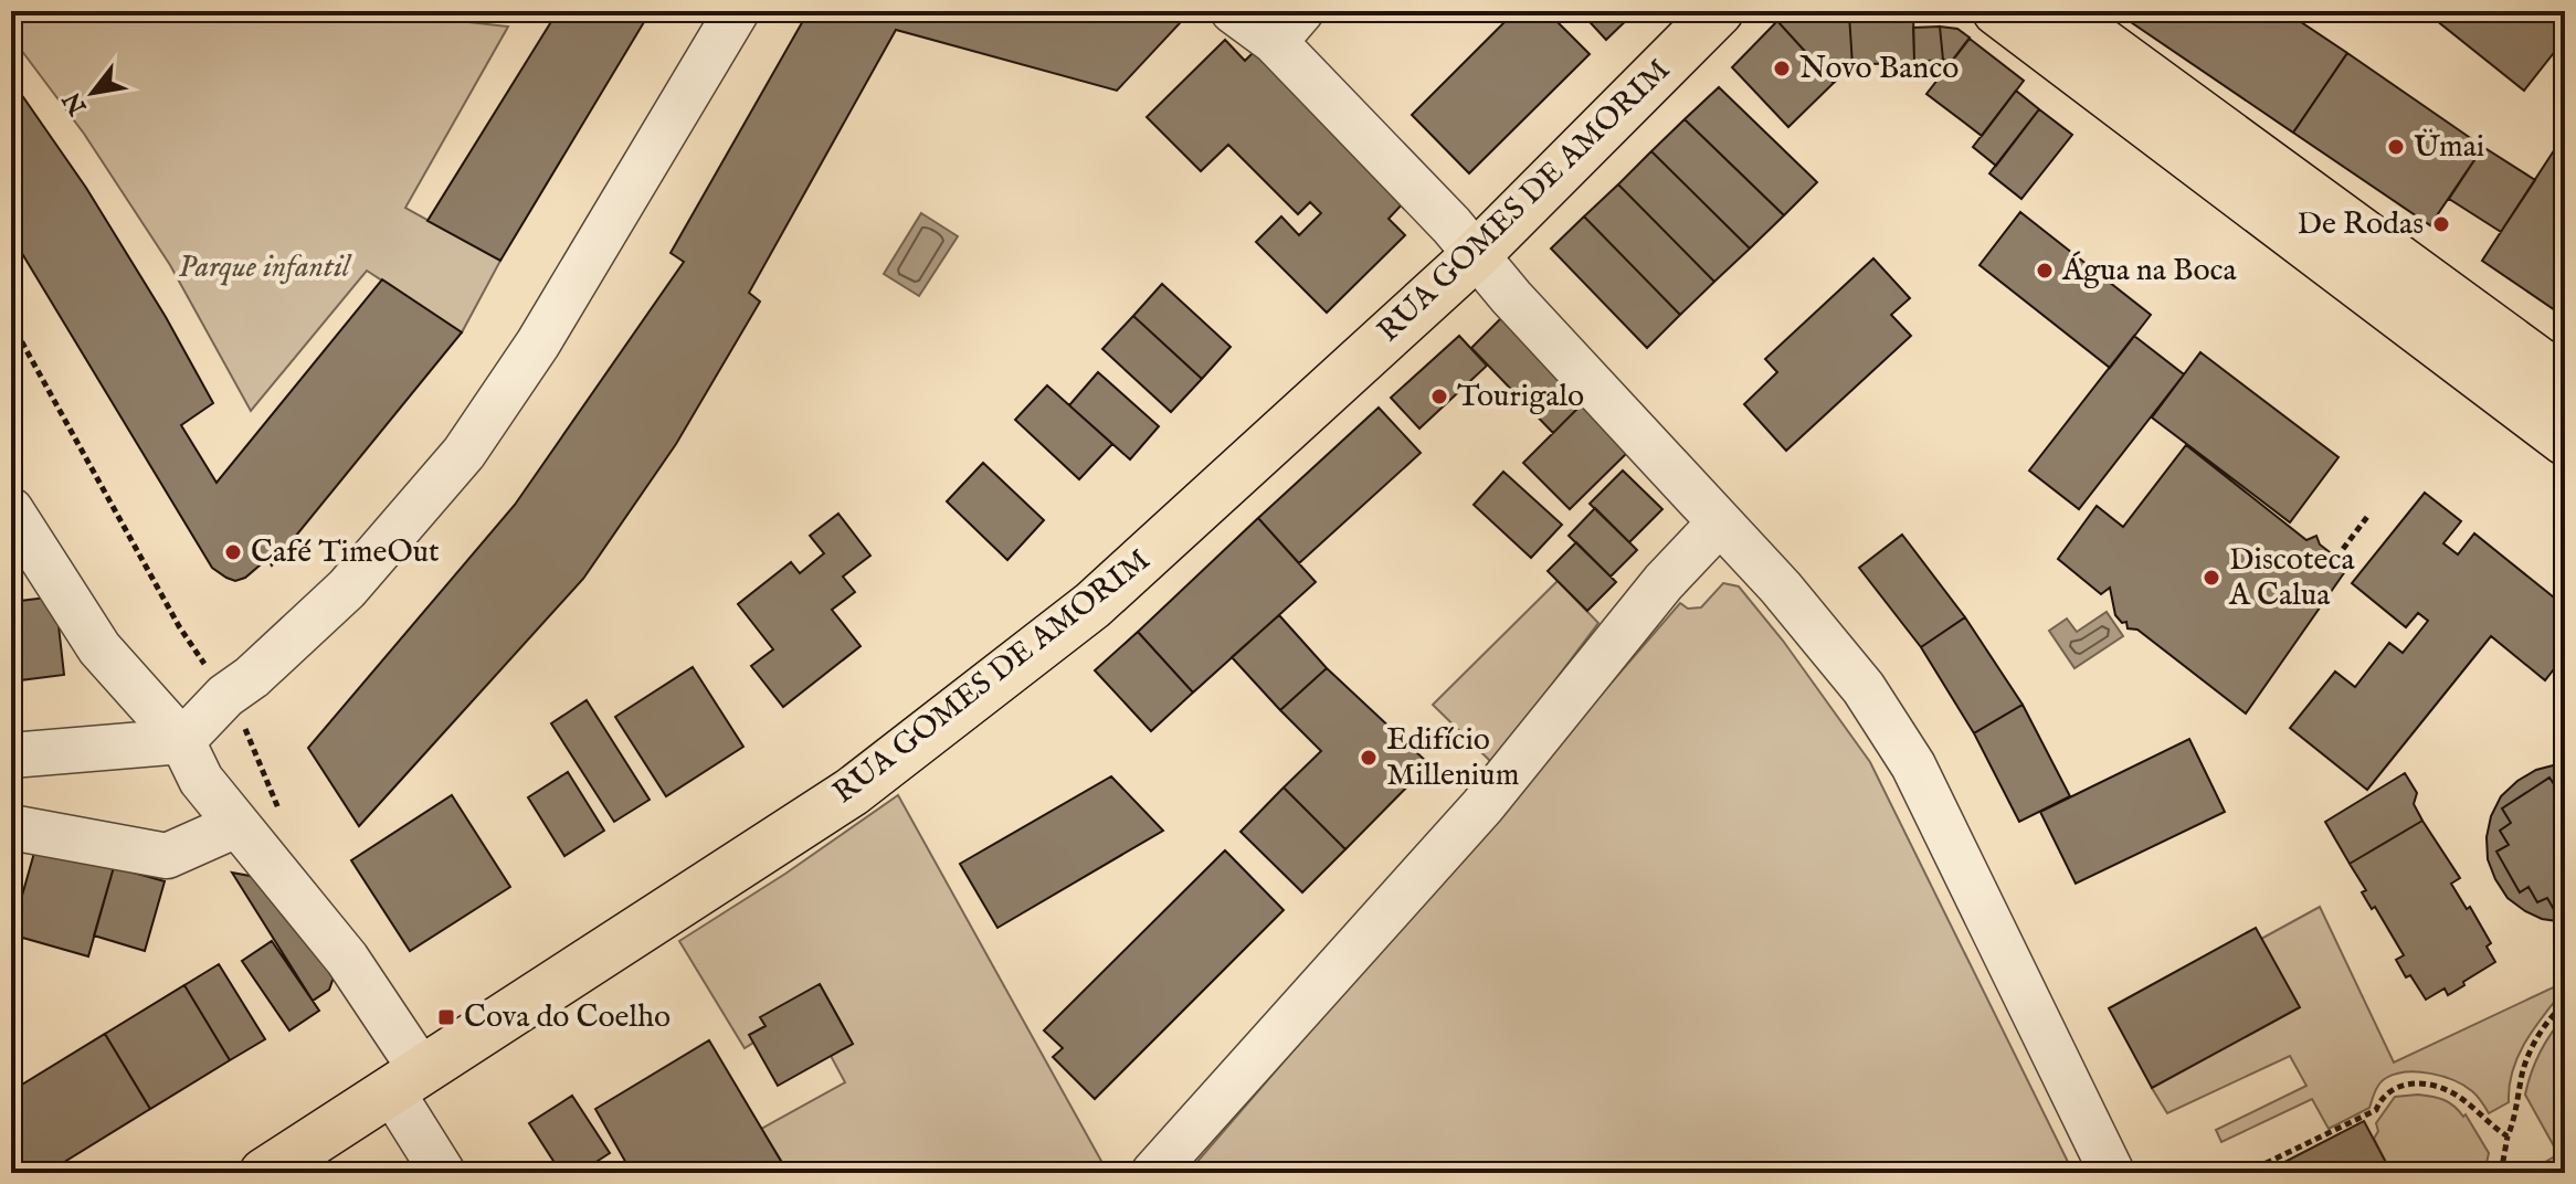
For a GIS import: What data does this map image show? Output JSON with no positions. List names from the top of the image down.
{
  "streets": {
    "main road": ["RUA GOMES DE AMORIM"]
  },
  "parks": ["Parque infantil"],
  "places": {
    "other": [
      "Novo Banco",
      "Ümai",
      "De Rodas",
      "Água na Boca",
      "Tourigalo",
      "Café TimeOut",
      "Discoteca A Calua",
      "Edifício Millenium"
    ],
    "transit": ["Cova do Coelho"]
  },
  "north": "bottom left"
}
